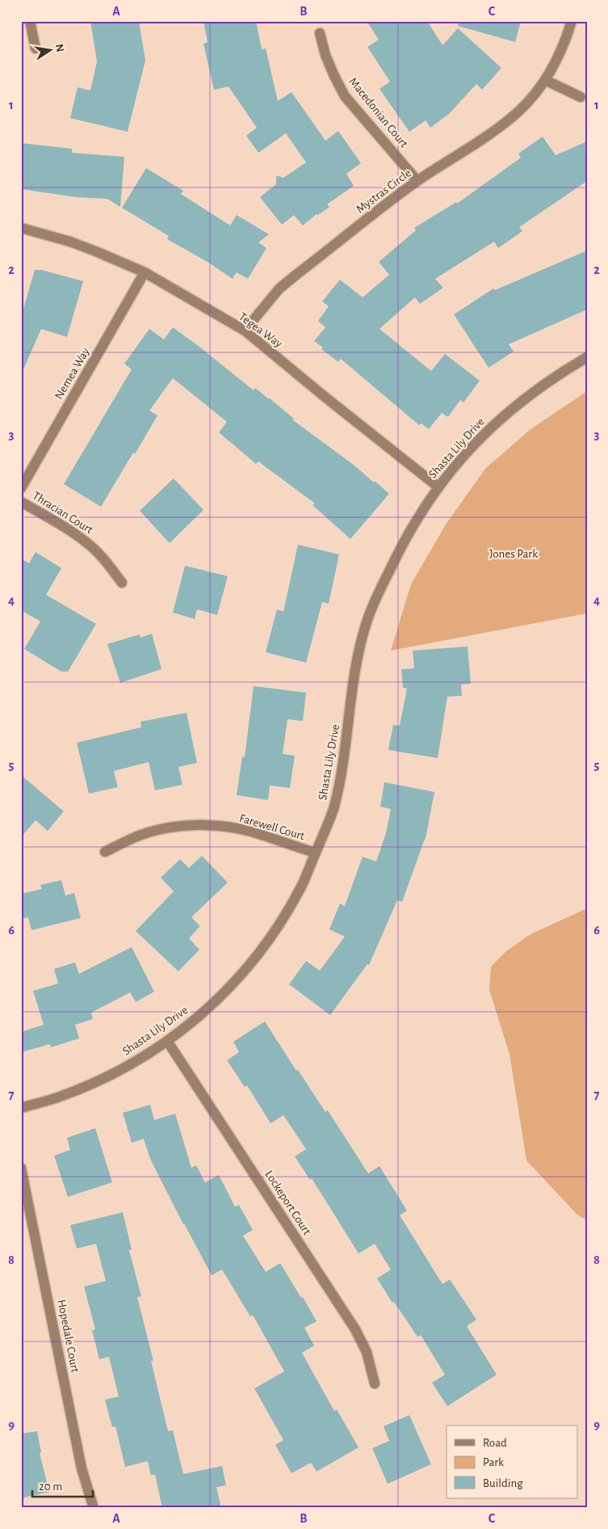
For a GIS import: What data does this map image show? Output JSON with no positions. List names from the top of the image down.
{
  "streets": {
    "street": [
      "Macedonian Court",
      "Mystras Circle",
      "Tegea Way",
      "Nemea Way",
      "Shasta Lily Drive",
      "Thracian Court",
      "Farewell Court",
      "Lockeport Court",
      "Hopedale Court"
    ]
  },
  "crossings": [
    ["Macedonian Court", "Mystras Circle"],
    ["Mystras Circle", "Tegea Way"],
    ["Tegea Way", "Nemea Way"],
    ["Tegea Way", "Shasta Lily Drive"],
    ["Shasta Lily Drive", "Farewell Court"],
    ["Shasta Lily Drive", "Lockeport Court"]
  ],
  "parks": ["Jones Park"],
  "legend": ["Road", "Park", "Building"],
  "scale_bar": "20 m",
  "north": "right",
  "grid": {
    "columns": ["A", "B", "C"],
    "rows": [
      "1",
      "2",
      "3",
      "4",
      "5",
      "6",
      "7",
      "8",
      "9"
    ]
  }
}
